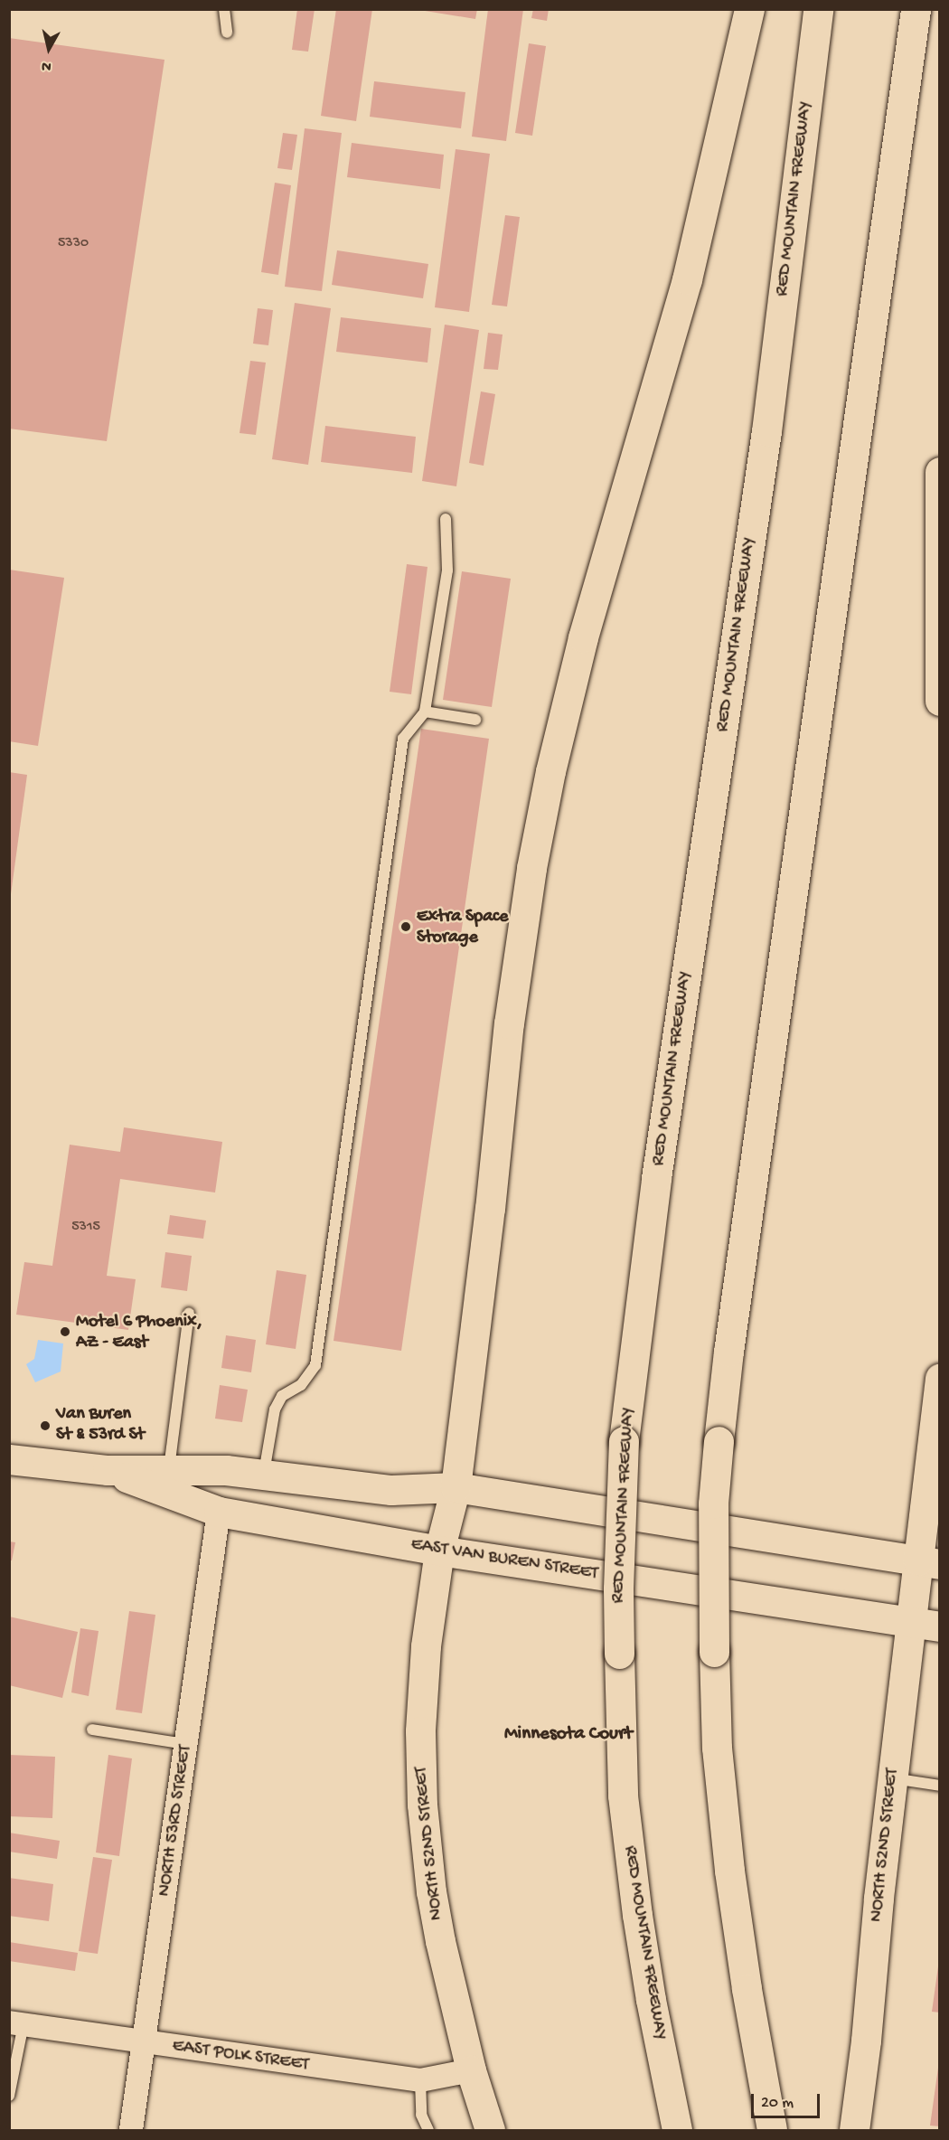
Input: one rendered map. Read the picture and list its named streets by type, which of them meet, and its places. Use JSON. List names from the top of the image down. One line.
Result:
{"streets":{"main road":["RED MOUNTAIN FREEWAY","EAST VAN BUREN STREET","NORTH 52ND STREET"],"street":["NORTH 53RD STREET","EAST POLK STREET"]},"crossings":[["EAST VAN BUREN STREET","NORTH 53RD STREET"],["EAST VAN BUREN STREET","NORTH 52ND STREET"],["NORTH 53RD STREET","EAST POLK STREET"],["NORTH 52ND STREET","EAST POLK STREET"]],"districts":["Minnesota Court"],"places":["Extra Space Storage","Motel 6 Phoenix, AZ - East","Van Buren St & 53rd St"],"house_numbers":["5330","5315"],"scale_bar":"20 m","north":"bottom"}
